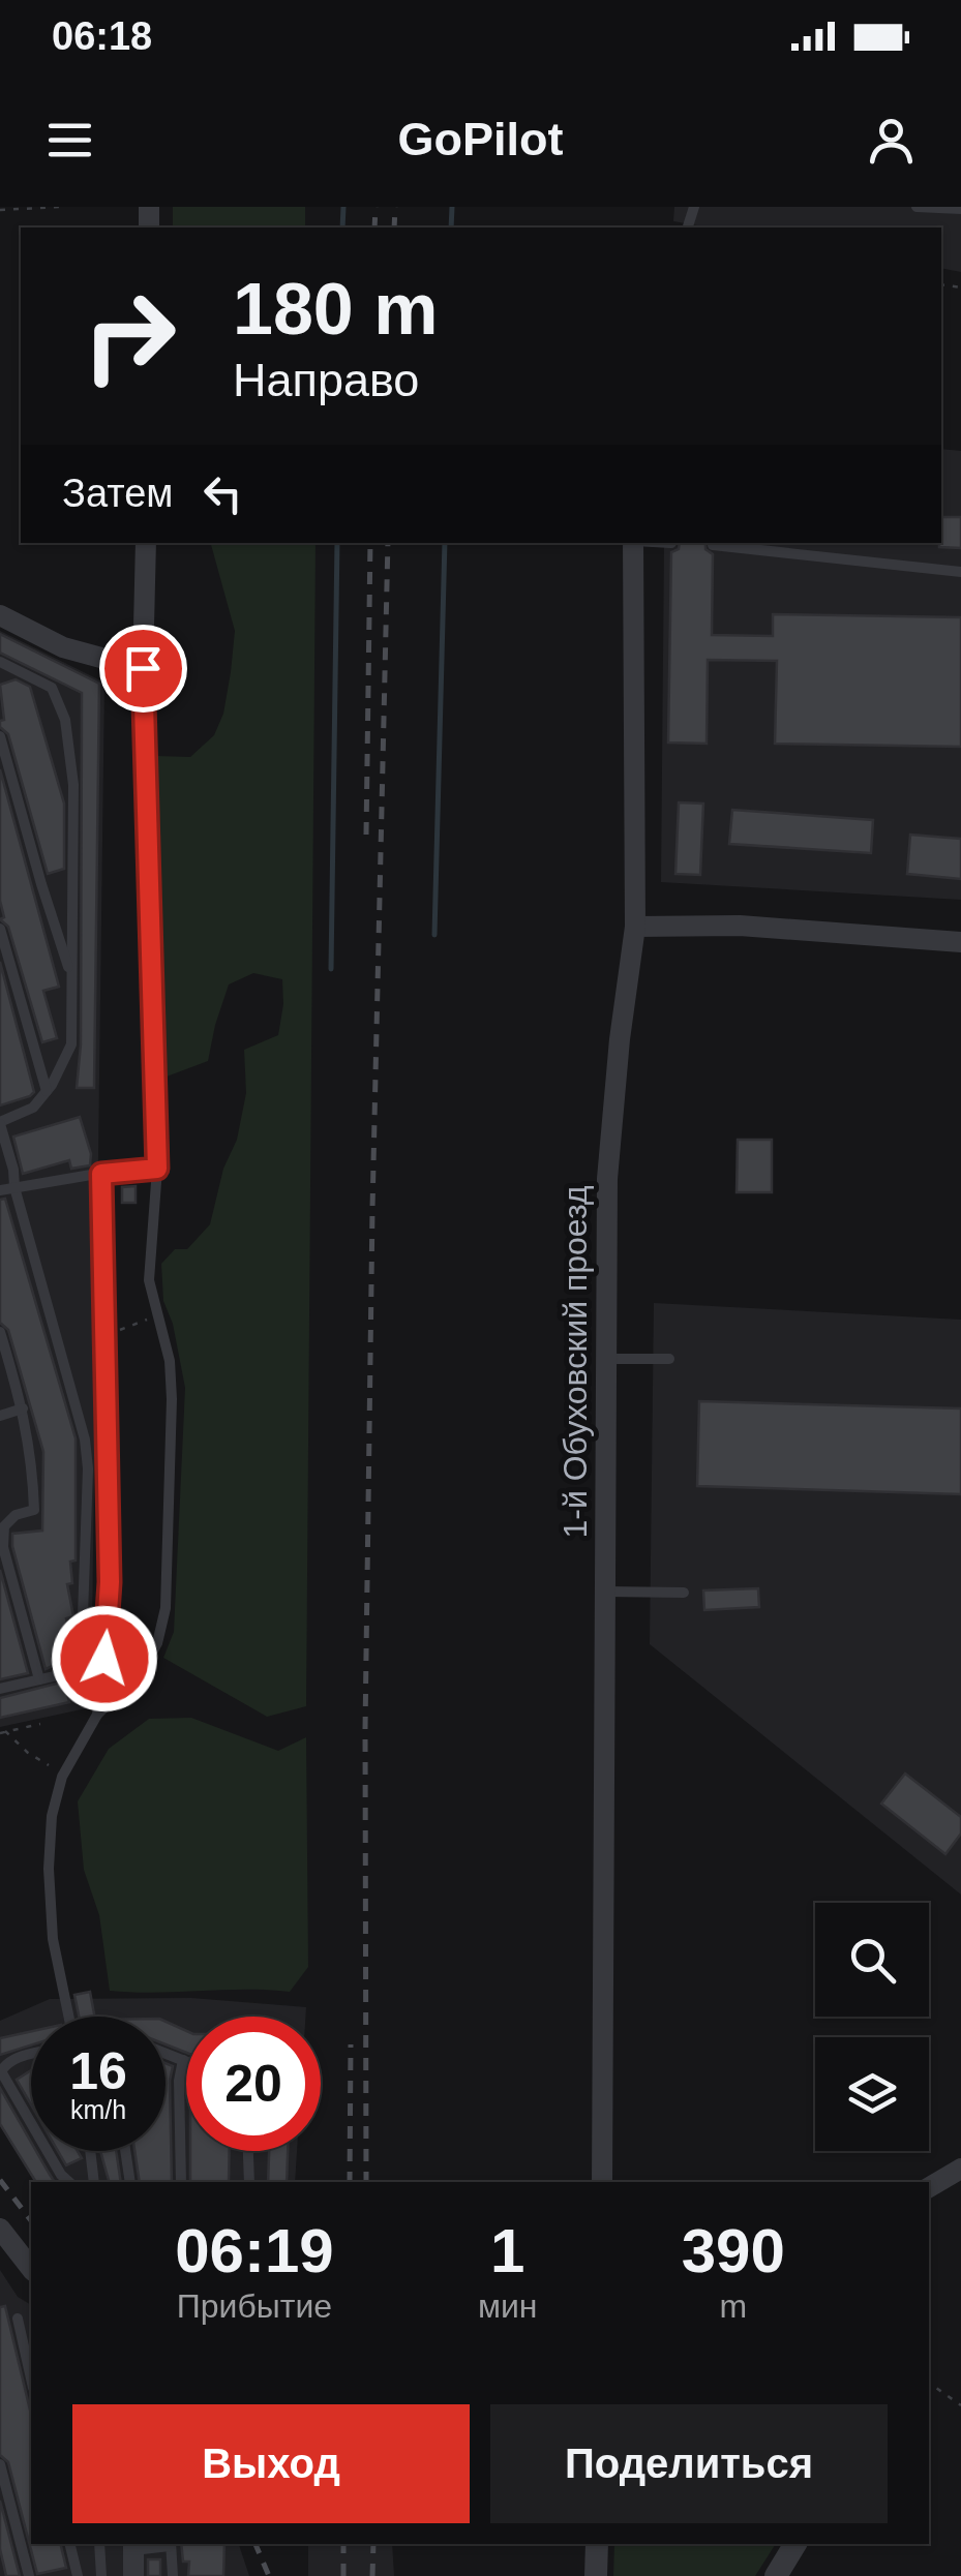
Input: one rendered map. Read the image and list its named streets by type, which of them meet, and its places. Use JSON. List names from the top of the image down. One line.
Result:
{"streets":{"street":["1-й Обуховский проезд"]},"page":{"status":"06:18","header":"GoPilot","turn":["180 m","Направо"],"then":"Затем","speed":"16 km/h","limit":"20","eta":["06:19","Прибытие","1","мин","390","m"],"buttons":["Выход","Поделиться"]}}
